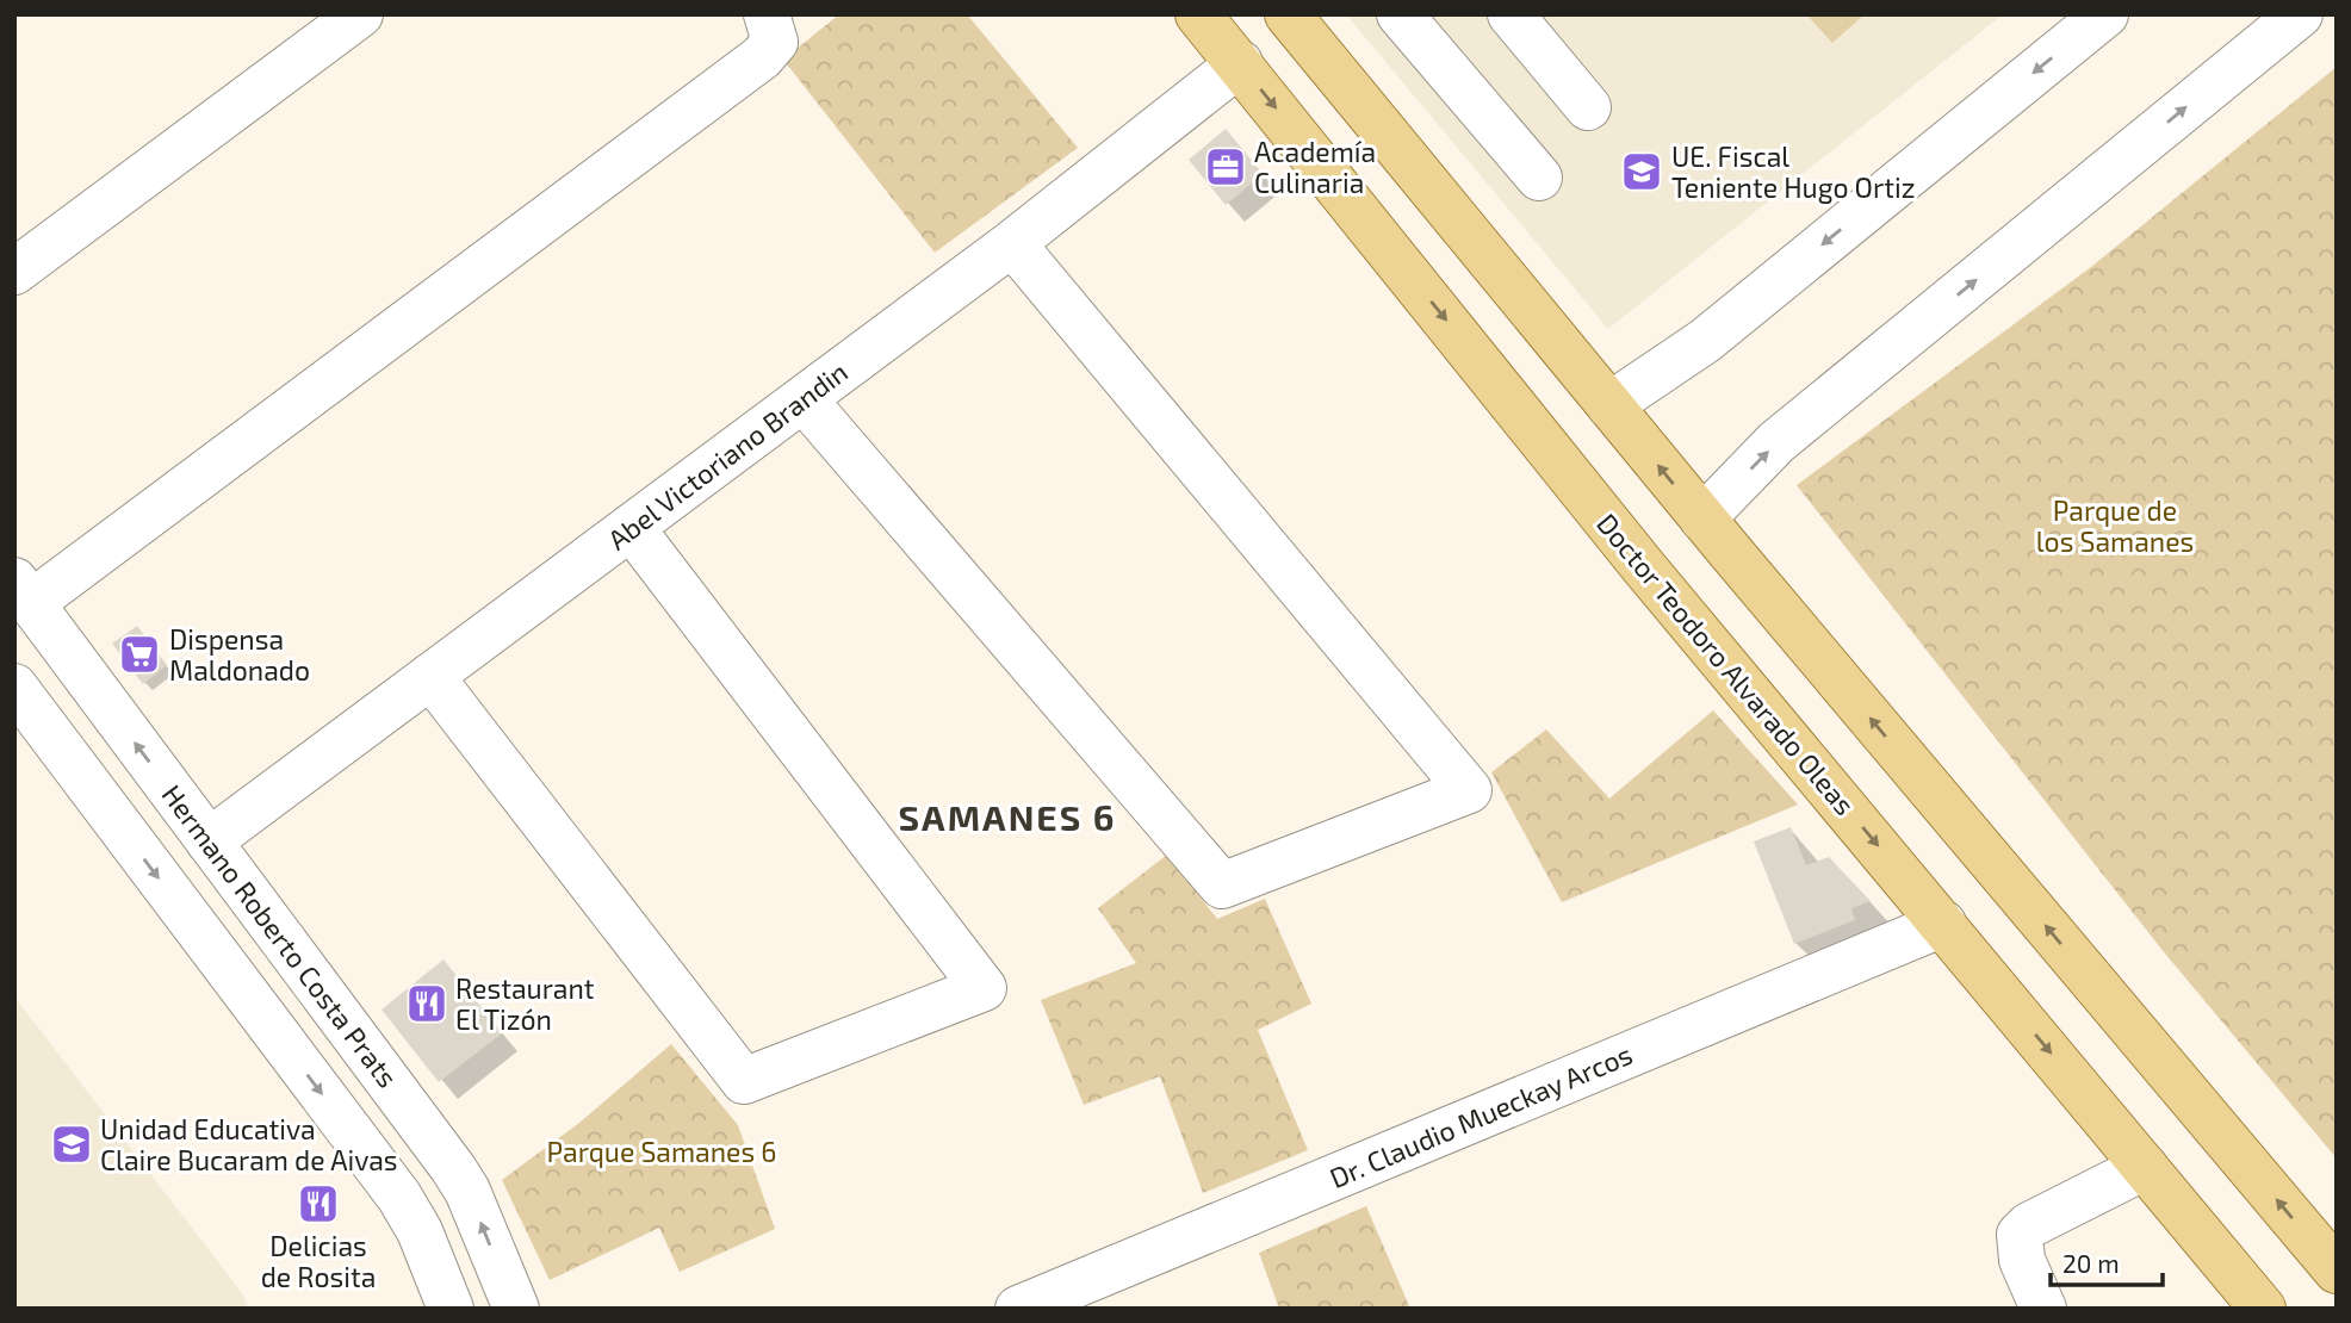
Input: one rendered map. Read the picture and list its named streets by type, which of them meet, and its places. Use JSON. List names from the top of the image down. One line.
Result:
{"streets":{"main road":["Doctor Teodoro Alvarado Oleas"],"street":["Abel Victoriano Brandin","Hermano Roberto Costa Prats","Dr. Claudio Mueckay Arcos"]},"crossings":[["Abel Victoriano Brandin","Doctor Teodoro Alvarado Oleas"],["Abel Victoriano Brandin","Hermano Roberto Costa Prats"],["Doctor Teodoro Alvarado Oleas","Dr. Claudio Mueckay Arcos"]],"districts":["SAMANES 6"],"parks":["Parque de los Samanes","Parque Samanes 6"],"places":{"office":["Academía Culinaria"],"school or university":["UE. Fiscal Teniente Hugo Ortiz","Unidad Educativa Claire Bucaram de Aivas"],"supermarket":["Dispensa Maldonado"],"restaurant":["Restaurant El Tizón","Delicias de Rosita"]},"scale_bar":"20 m"}
